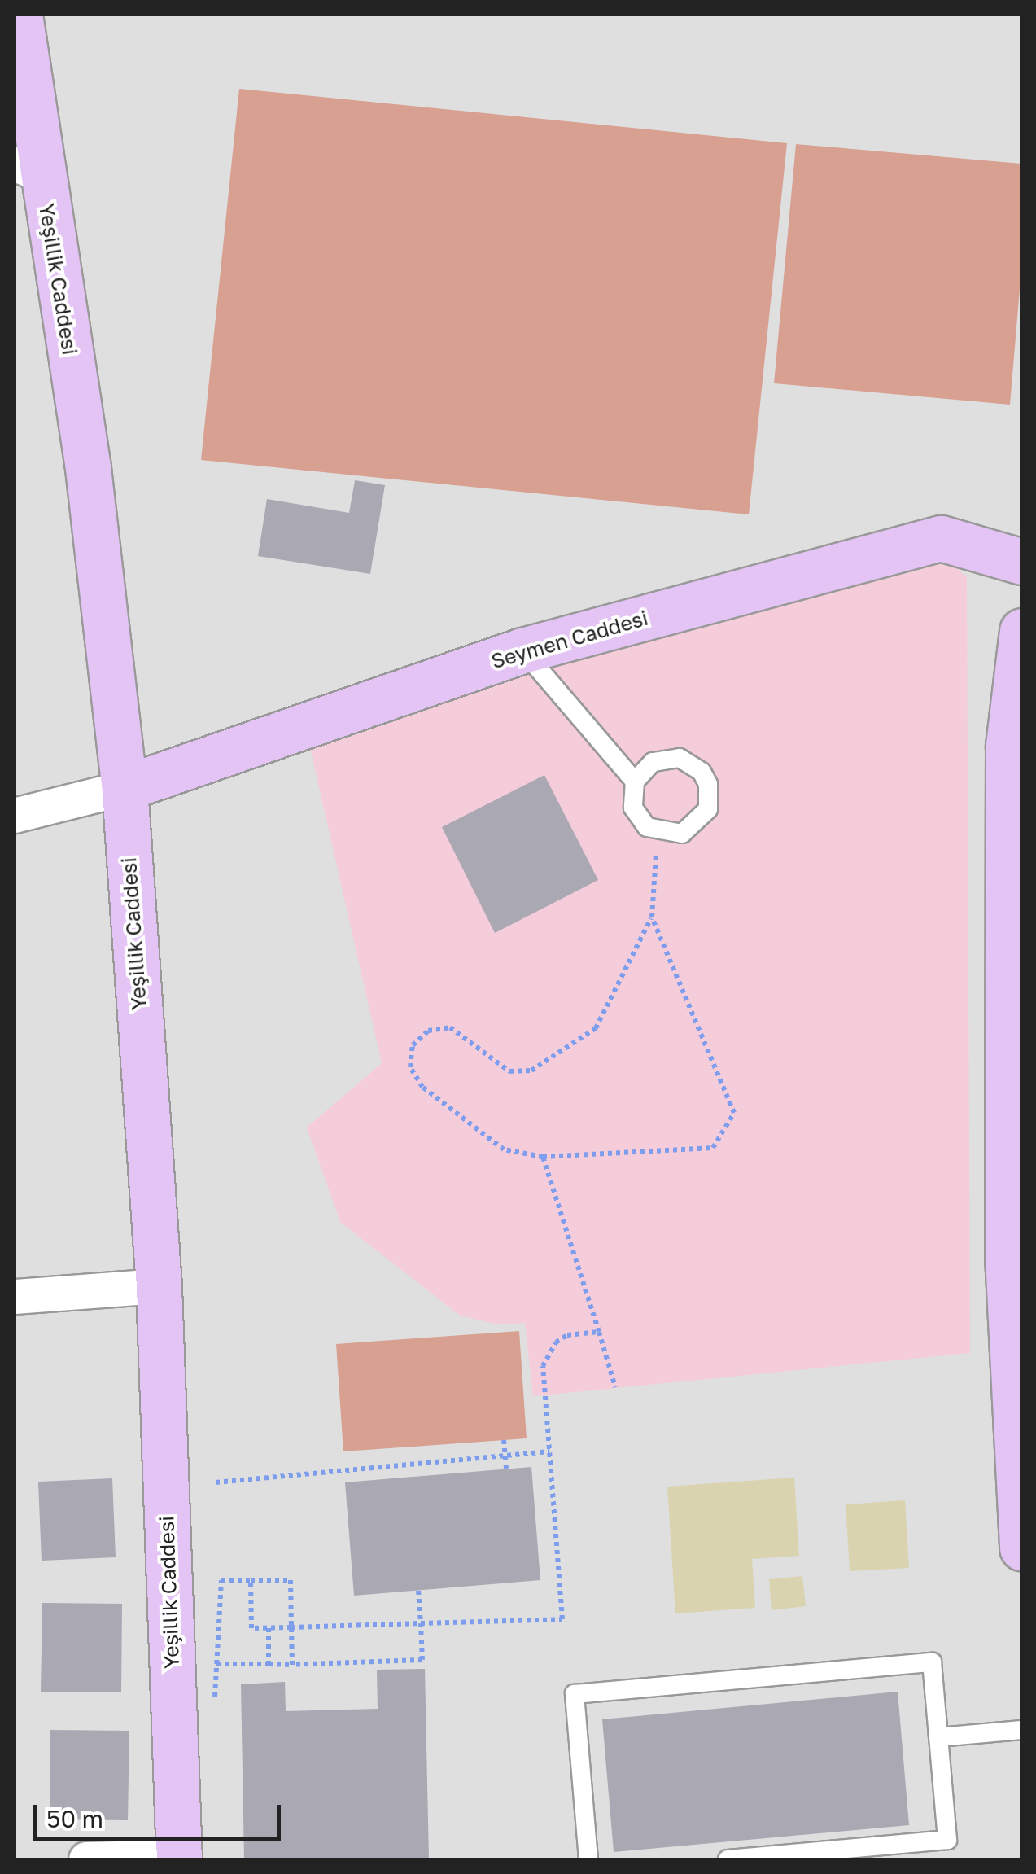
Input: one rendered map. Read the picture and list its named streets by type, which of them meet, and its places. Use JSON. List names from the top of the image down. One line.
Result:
{"streets":{"main road":["Yeşillik Caddesi","Seymen Caddesi"]},"crossings":[["Yeşillik Caddesi","Seymen Caddesi"]],"scale_bar":"50 m"}
